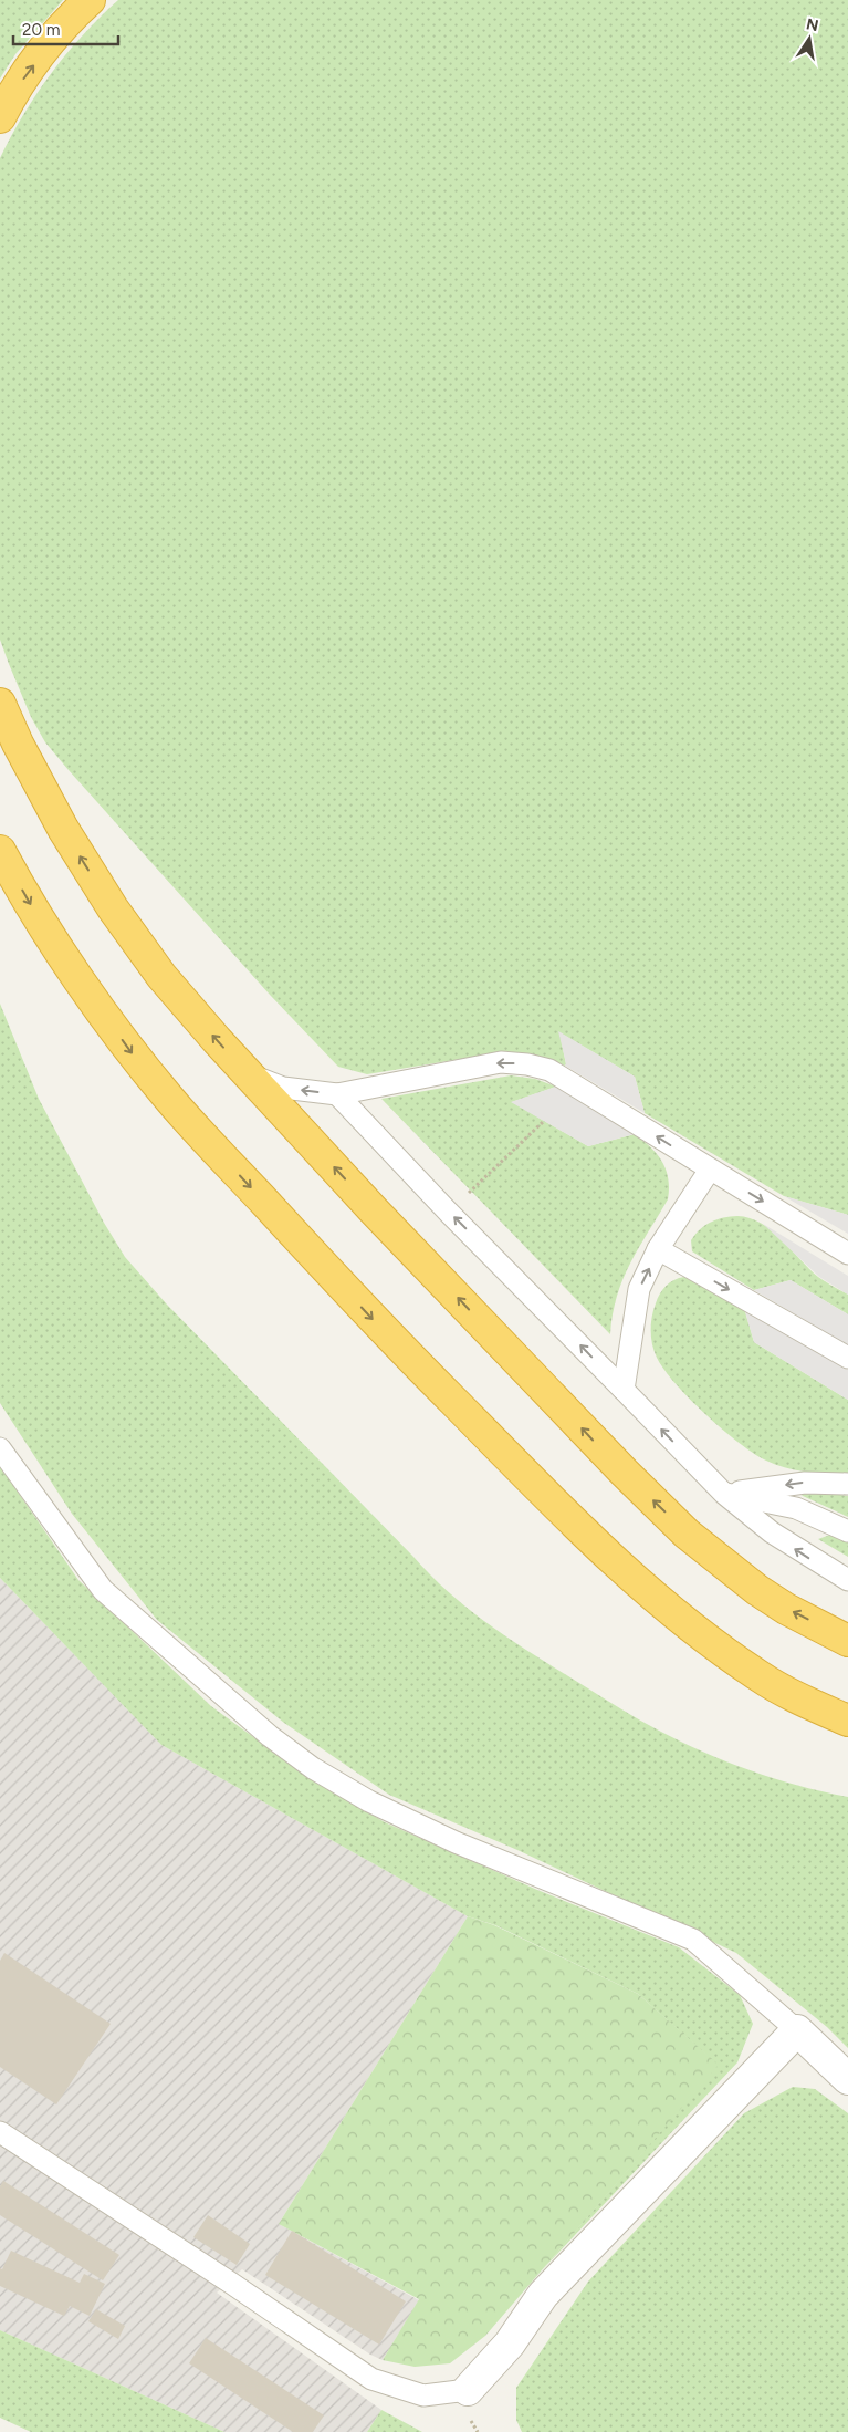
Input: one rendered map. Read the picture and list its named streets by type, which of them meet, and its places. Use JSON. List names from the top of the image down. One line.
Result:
{"scale_bar":"20 m","north":"top"}
